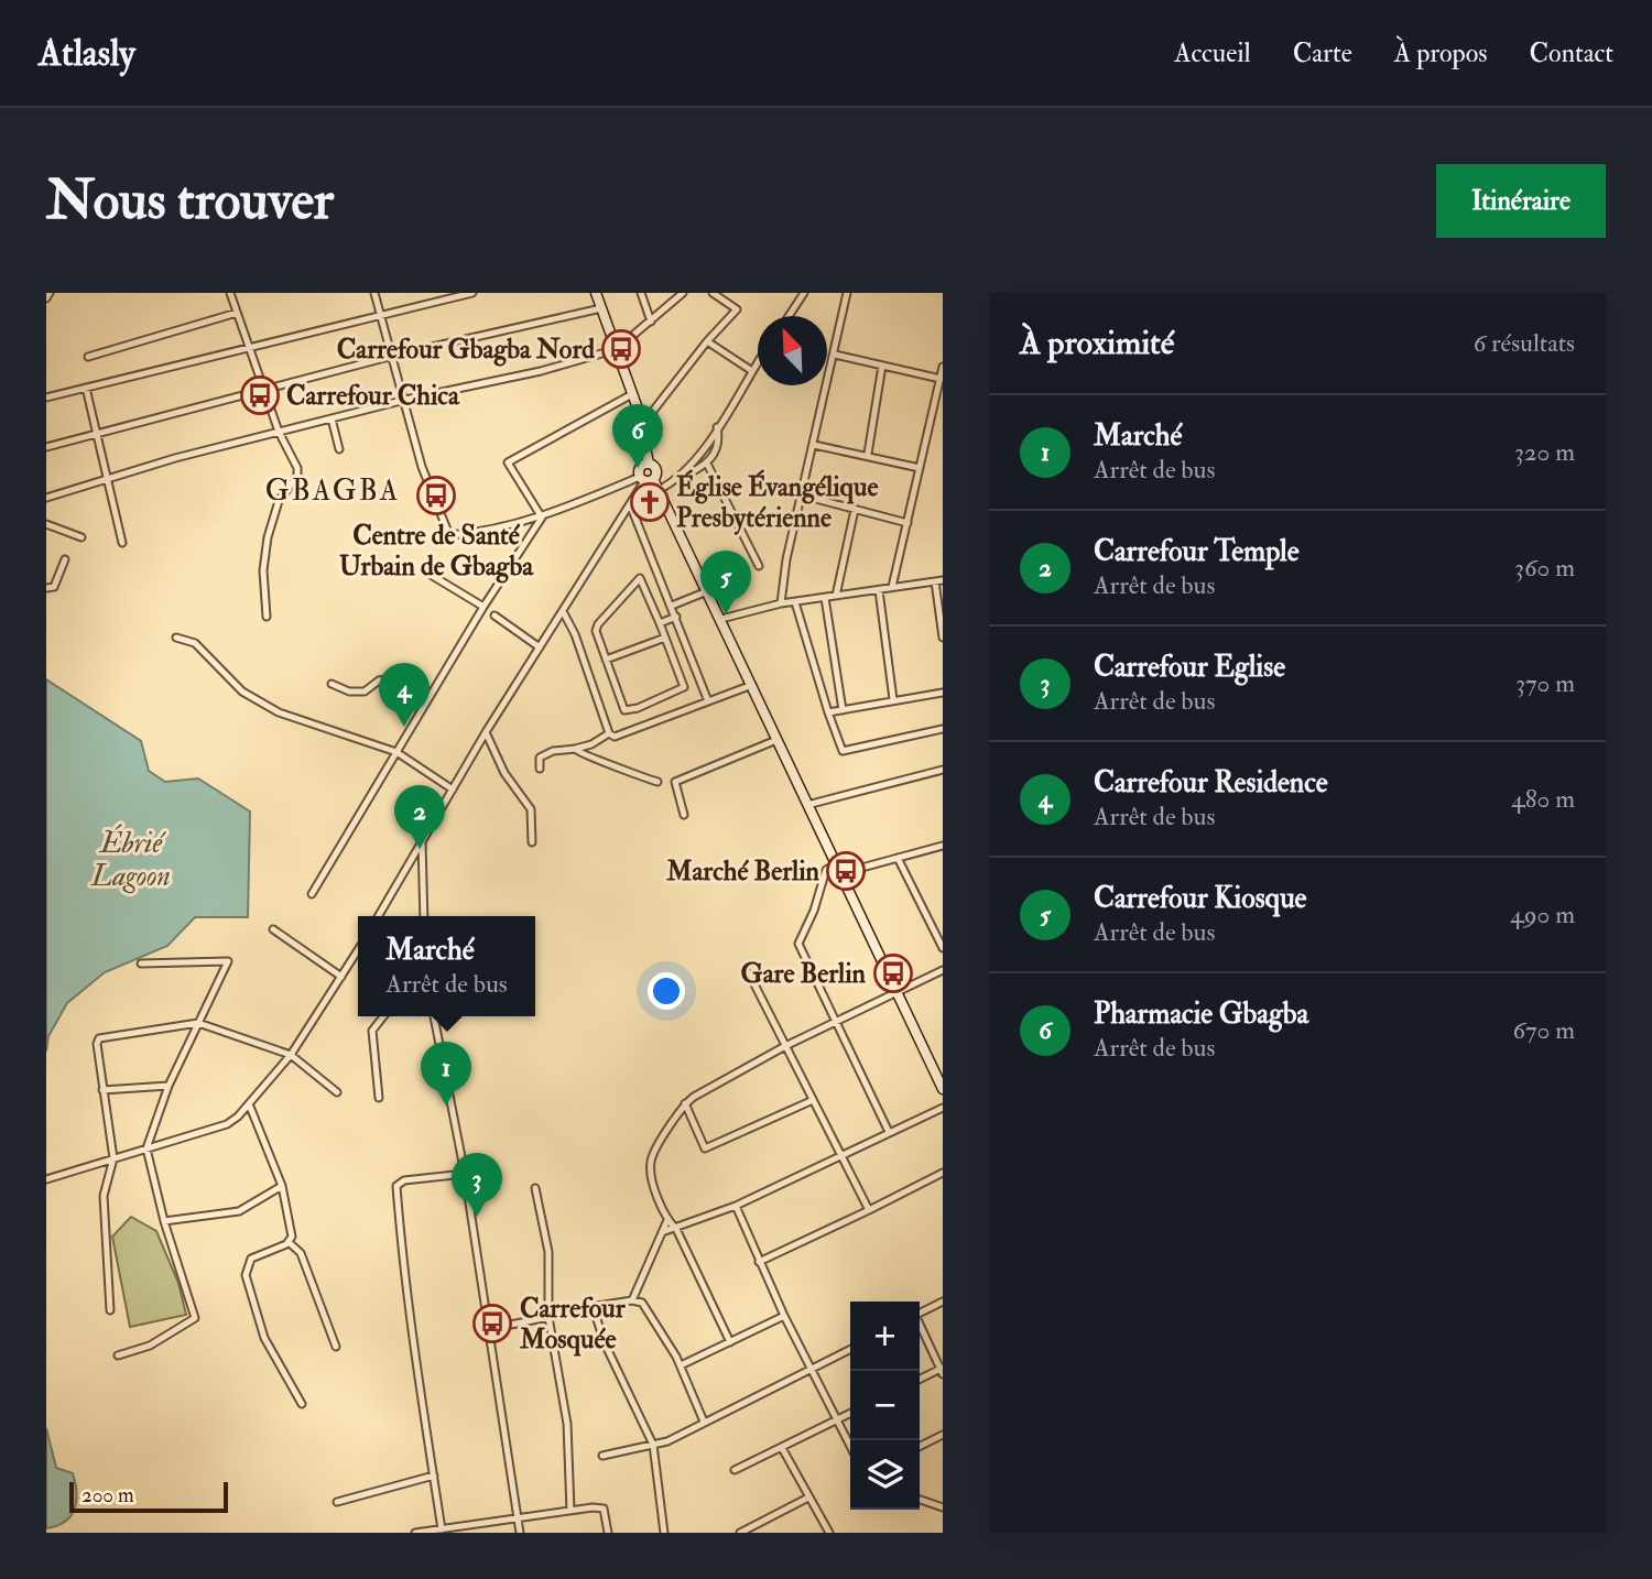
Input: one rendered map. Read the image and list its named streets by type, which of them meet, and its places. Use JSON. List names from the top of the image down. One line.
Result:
{"districts":["GBAGBA"],"water":["Ébrié Lagoon"],"places":{"bus stop":["Carrefour Gbagba Nord","Carrefour Chica","Centre de Santé Urbain de Gbagba","Marché Berlin","Gare Berlin","Carrefour Mosquée"],"church":["Église Évangélique Presbytérienne"]},"scale_bar":"200 m","north":"top left","page":{"header":"Atlasly","nav":["Accueil","Carte","À propos","Contact"],"buttons":"Itinéraire","title":"Nous trouver","heading":["À proximité","6 résultats"],"list":[{"mark":"1","name":"Marché","note":"Arrêt de bus","value":"320 m"},{"mark":"2","name":"Carrefour Temple","note":"Arrêt de bus","value":"360 m"},{"mark":"3","name":"Carrefour Eglise","note":"Arrêt de bus","value":"370 m"},{"mark":"4","name":"Carrefour Residence","note":"Arrêt de bus","value":"480 m"},{"mark":"5","name":"Carrefour Kiosque","note":"Arrêt de bus","value":"490 m"},{"mark":"6","name":"Pharmacie Gbagba","note":"Arrêt de bus","value":"670 m"}],"pins":["6","5","4","2","1","3"],"popup":["Marché","Arrêt de bus"],"map_buttons":["+","−"],"scale":"200 m"}}
